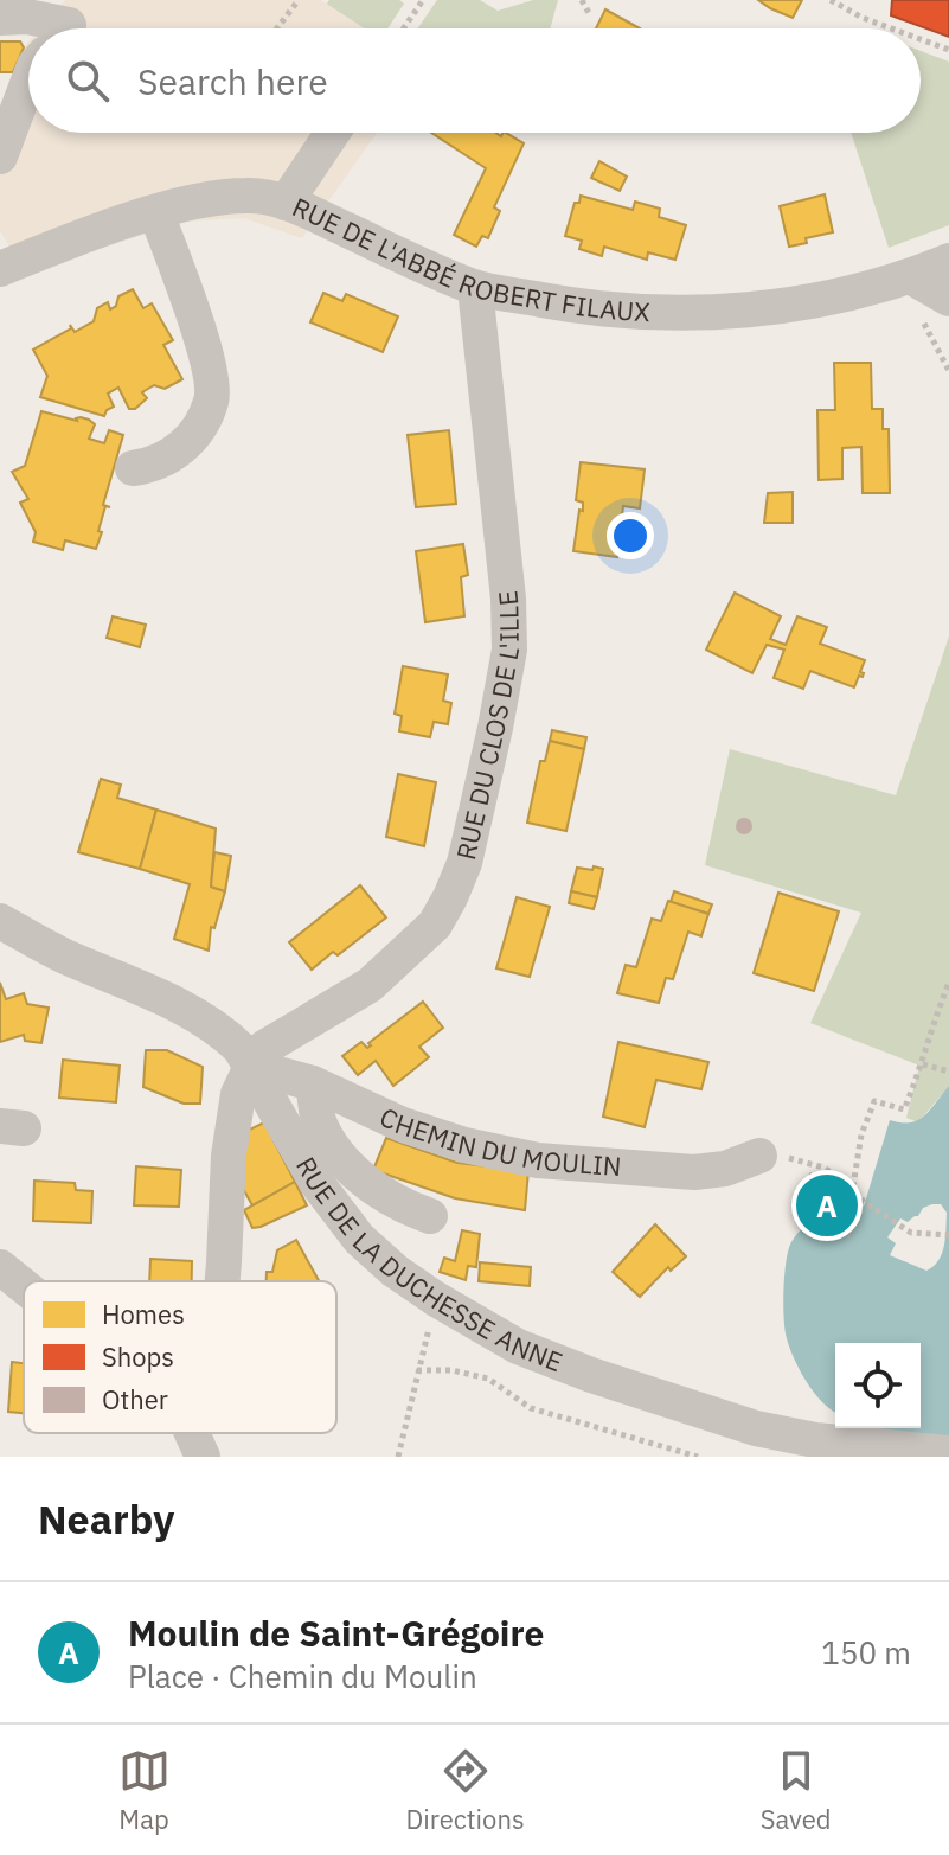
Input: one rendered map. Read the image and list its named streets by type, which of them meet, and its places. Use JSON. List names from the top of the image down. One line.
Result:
{"streets":{"street":["RUE DE L'ABBÉ ROBERT FILAUX","RUE DU CLOS DE L'ILLE","CHEMIN DU MOULIN","RUE DE LA DUCHESSE ANNE"]},"crossings":[["RUE DE L'ABBÉ ROBERT FILAUX","RUE DU CLOS DE L'ILLE"],["RUE DU CLOS DE L'ILLE","CHEMIN DU MOULIN"],["RUE DU CLOS DE L'ILLE","RUE DE LA DUCHESSE ANNE"],["CHEMIN DU MOULIN","RUE DE LA DUCHESSE ANNE"]],"legend":["Homes","Shops","Other"],"page":{"search":"Search here","pins":"A","heading":"Nearby","list":[{"mark":"A","name":"Moulin de Saint-Grégoire","note":"Place · Chemin du Moulin","value":"150 m"}],"nav":["Map","Directions","Saved"]}}
